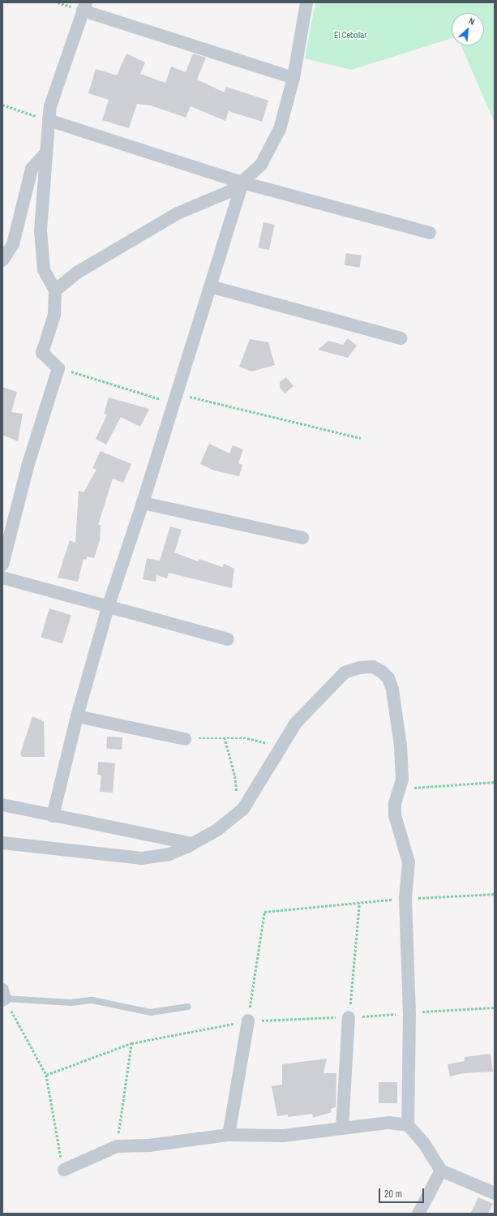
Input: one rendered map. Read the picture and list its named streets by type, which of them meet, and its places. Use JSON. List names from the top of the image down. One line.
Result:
{"parks":["El Cebollar"],"scale_bar":"20 m","north":"top right"}
